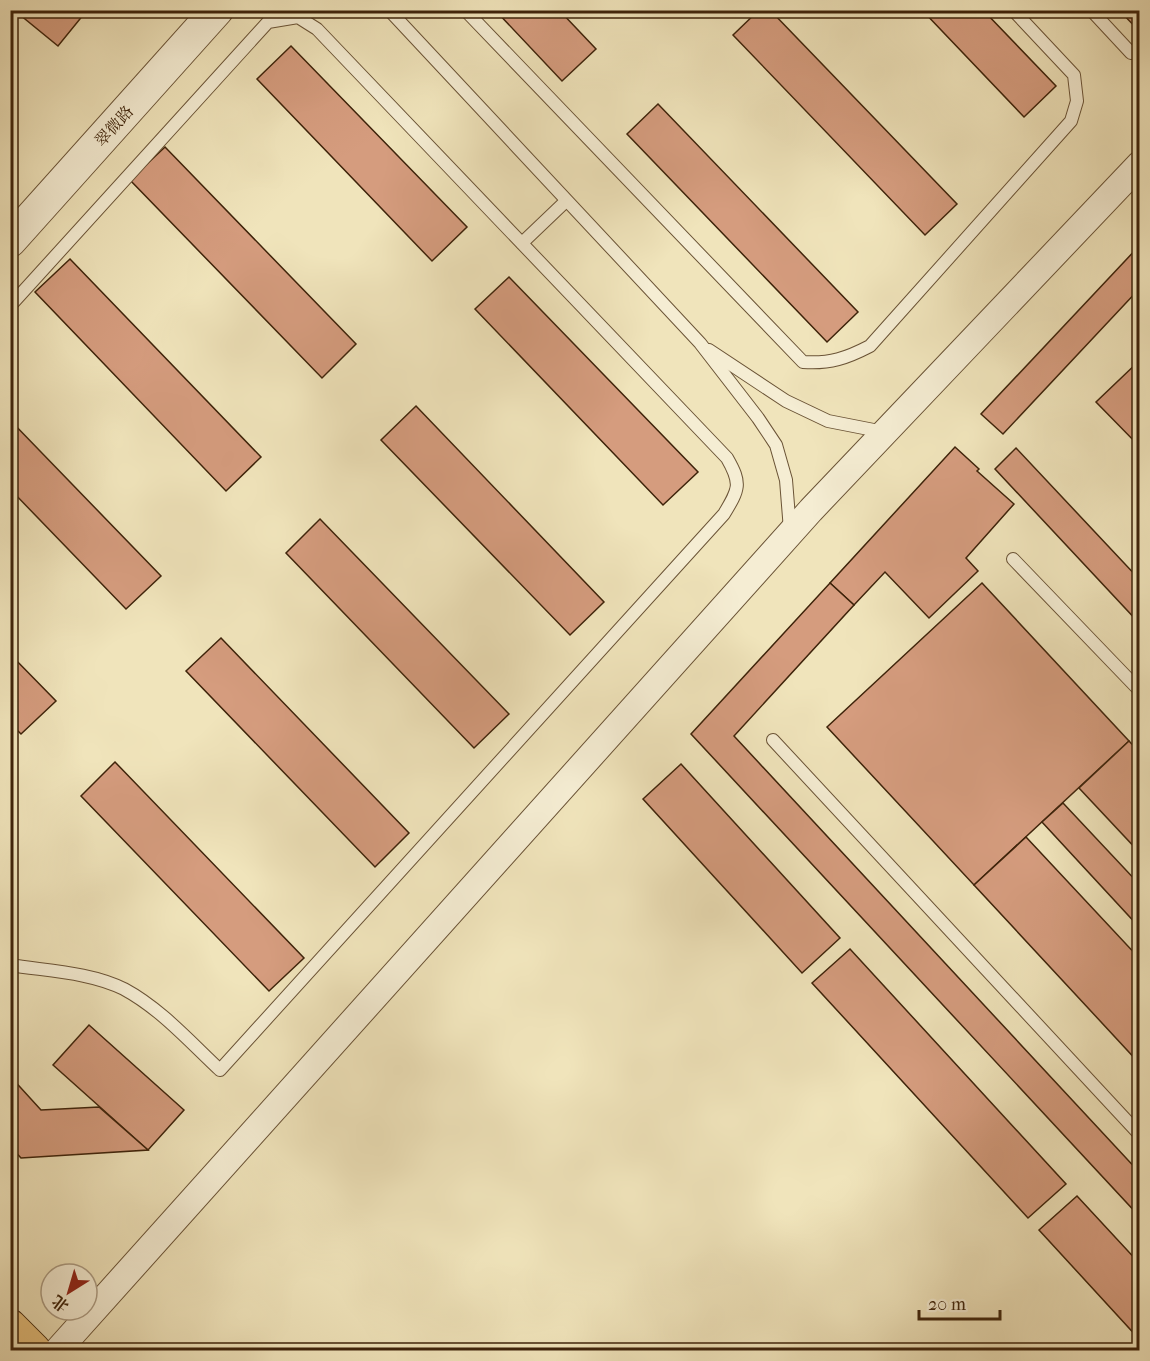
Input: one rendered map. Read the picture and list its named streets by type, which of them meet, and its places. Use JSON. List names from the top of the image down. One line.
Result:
{"streets":{"street":["翠微路"]},"scale_bar":"20 m","north":"bottom left"}
